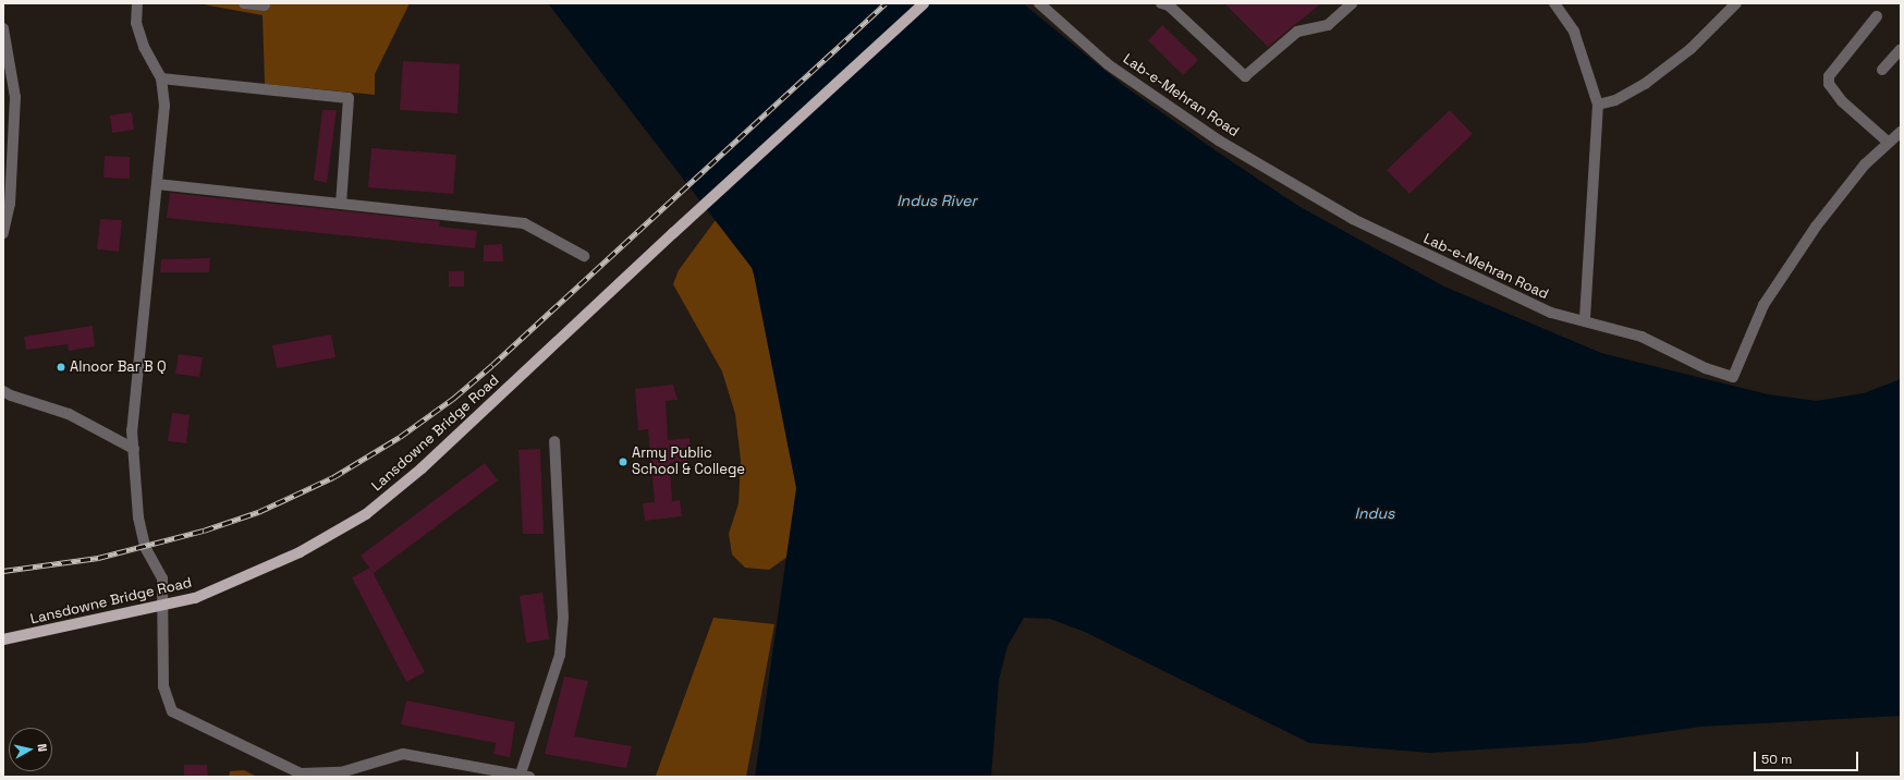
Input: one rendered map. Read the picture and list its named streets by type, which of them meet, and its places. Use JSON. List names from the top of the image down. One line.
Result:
{"streets":{"main road":["Lansdowne Bridge Road"],"street":["Lab-e-Mehran Road"]},"water":["Indus River","Indus"],"places":["Alnoor Bar B Q","Army Public School & College"],"scale_bar":"50 m","north":"right"}
